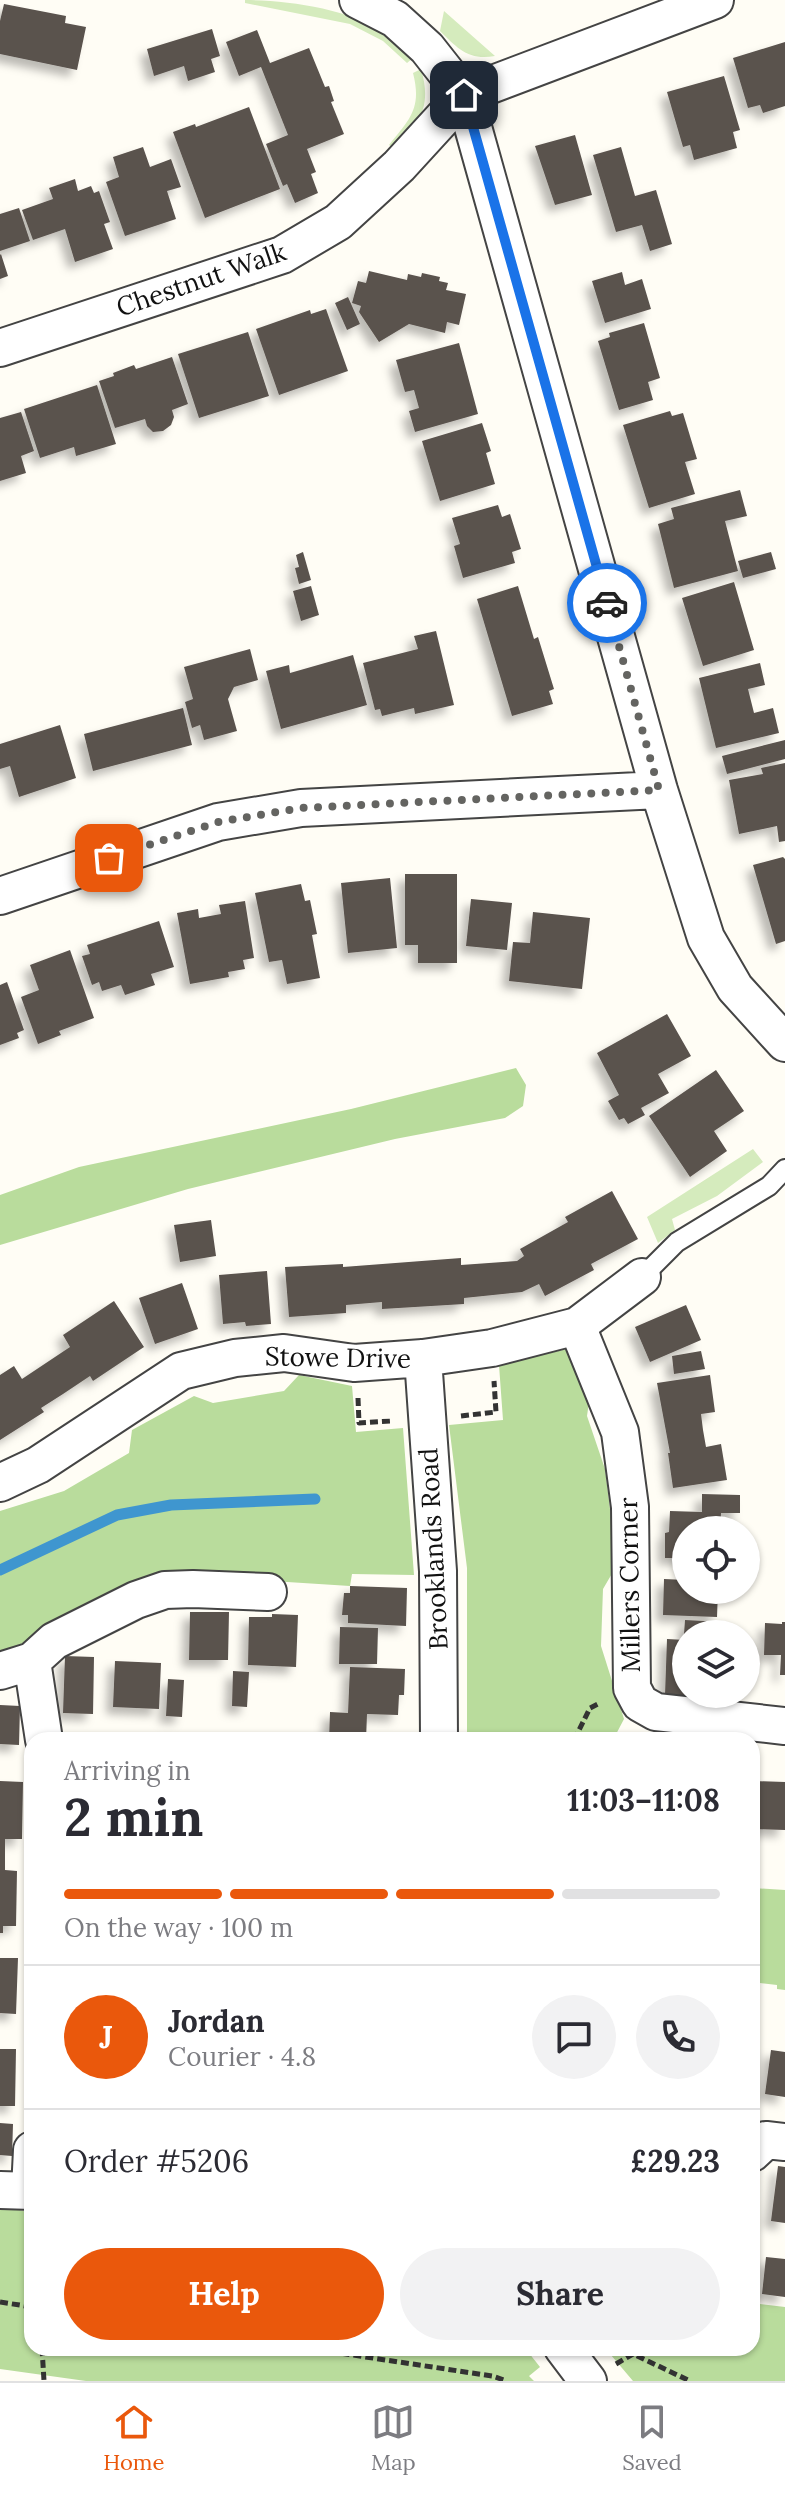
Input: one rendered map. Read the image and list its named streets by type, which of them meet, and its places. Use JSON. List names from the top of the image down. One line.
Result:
{"streets":{"street":["Chestnut Walk","Stowe Drive","Brooklands Road","Millers Corner"]},"crossings":[["Stowe Drive","Brooklands Road"],["Stowe Drive","Millers Corner"]],"page":{"heading":["2 min","Arriving in","11:03–11:08"],"panel":["Jordan","Courier · 4.8","Order #5206","£29.23"],"bar":"On the way · 100 m","round":"J","buttons":["Help","Share"],"tabs":["Home","Map","Saved"]}}
